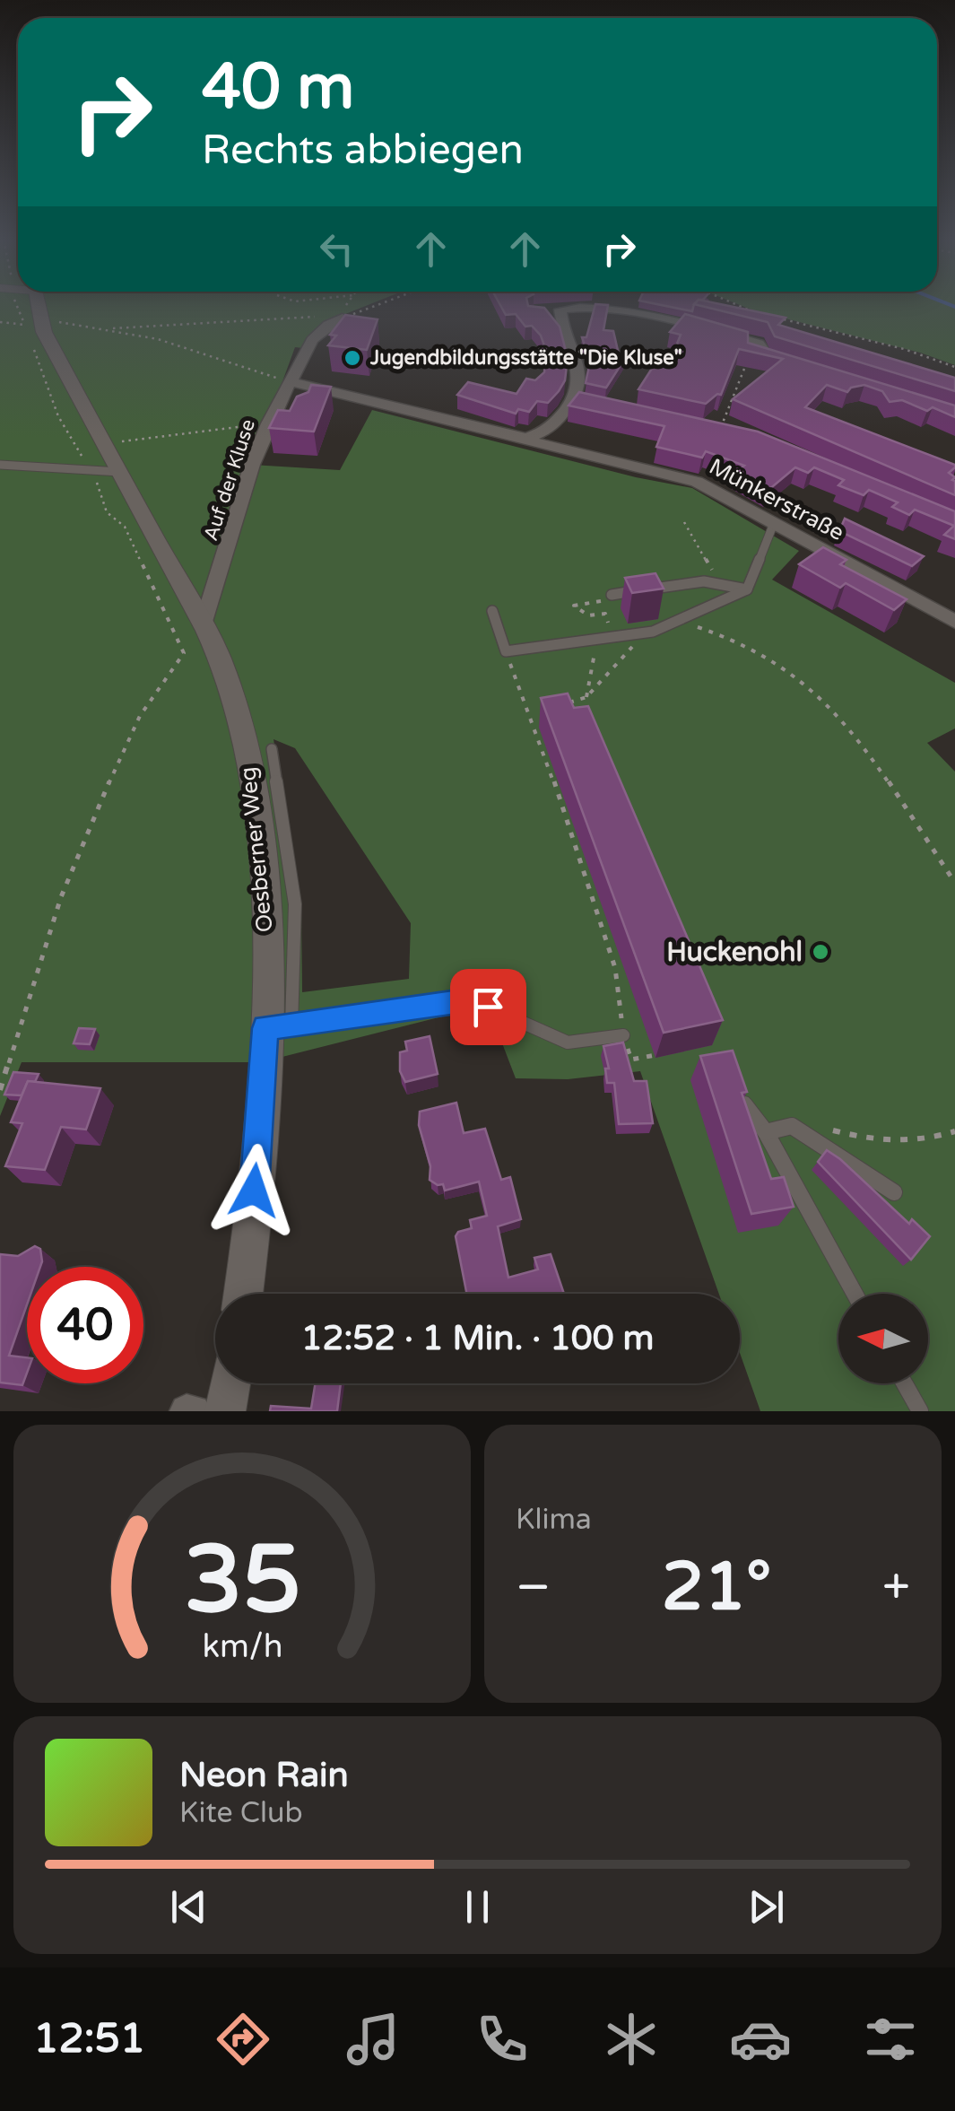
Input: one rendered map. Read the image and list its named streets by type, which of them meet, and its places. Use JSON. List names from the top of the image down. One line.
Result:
{"streets":{"street":["Auf der Kluse","Münkerstraße","Oesberner Weg"]},"crossings":[["Auf der Kluse","Münkerstraße"],["Auf der Kluse","Oesberner Weg"]],"places":["Jugendbildungsstätte \"Die Kluse\"","Huckenohl"],"north":"left","page":{"turn":["40 m","Rechts abbiegen"],"limit":"40","trip":"12:52 · 1 Min. · 100 m","tile":"Klima","heat":["−","21°","+"],"song":["Neon Rain","Kite Club"],"tabs":"12:51","gauge":["35","km/h"]}}
